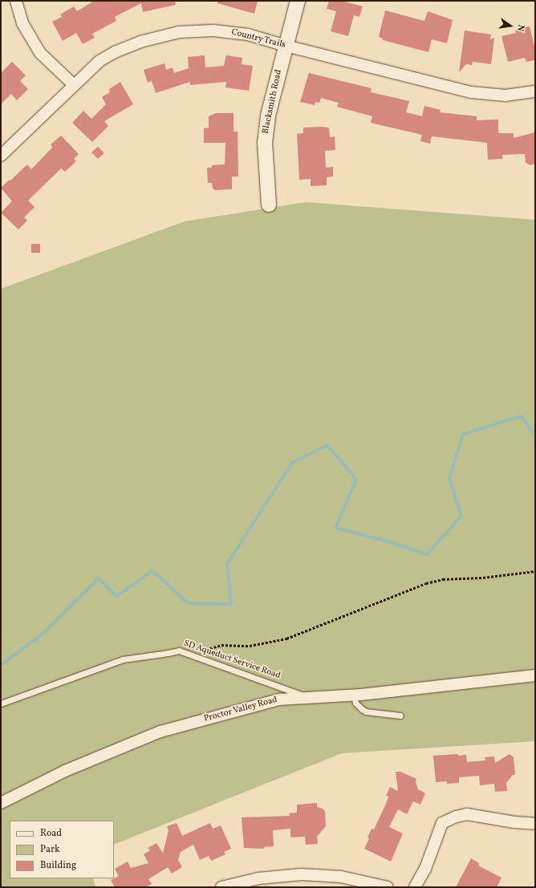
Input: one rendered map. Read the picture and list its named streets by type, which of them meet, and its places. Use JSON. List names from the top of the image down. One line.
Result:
{"streets":{"street":["Country Trails","Blacksmith Road","Proctor Valley Road"],"lane":["SD Aqueduct Service Road"]},"crossings":[["Country Trails","Blacksmith Road"],["SD Aqueduct Service Road","Proctor Valley Road"]],"legend":["Road","Park","Building"],"north":"right"}
